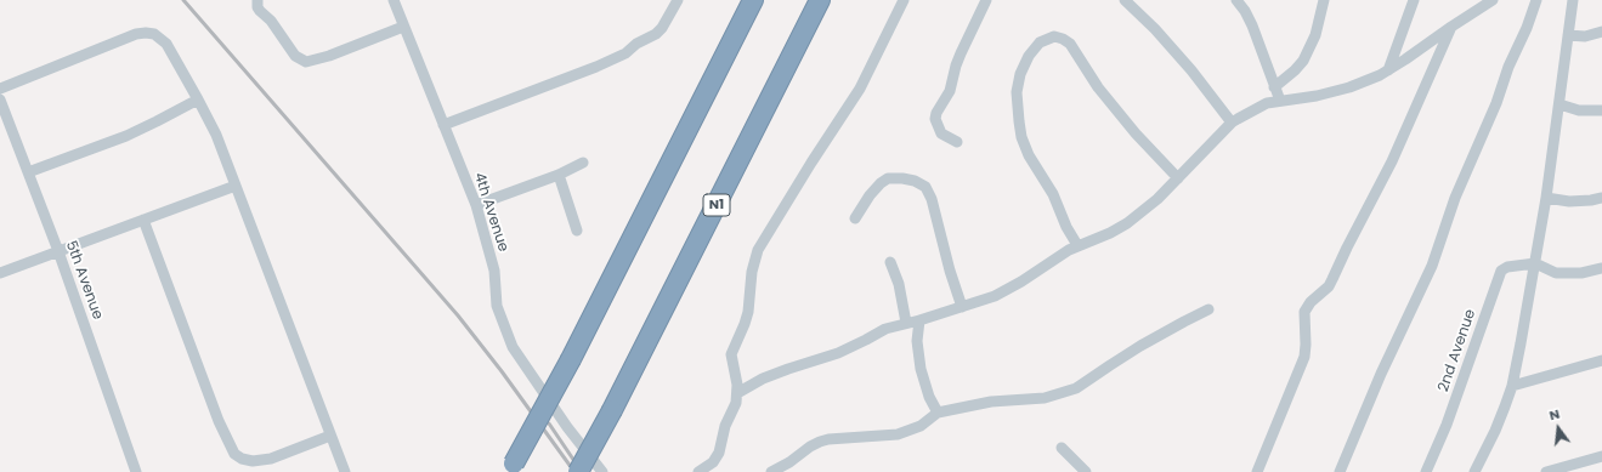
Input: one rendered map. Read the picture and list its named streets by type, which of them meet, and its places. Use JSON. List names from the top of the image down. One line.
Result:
{"streets":{"highway":["N1"],"street":["4th Avenue","5th Avenue","2nd Avenue"]},"north":"top"}
